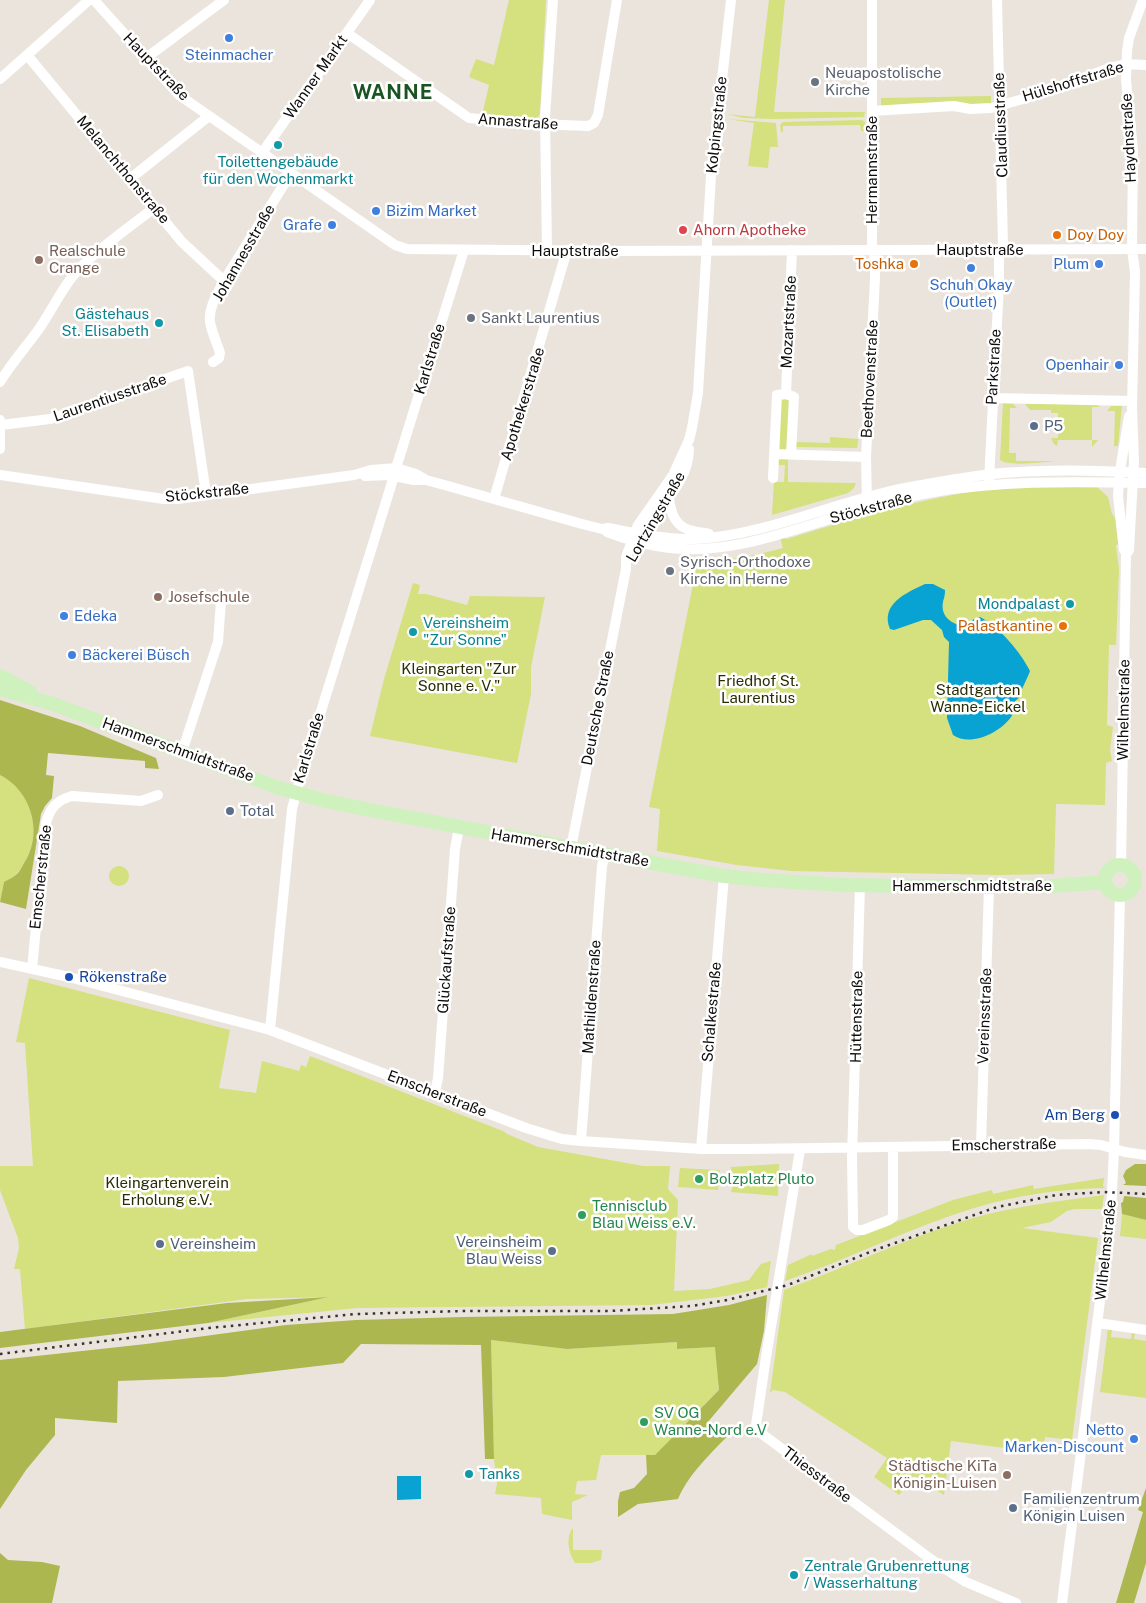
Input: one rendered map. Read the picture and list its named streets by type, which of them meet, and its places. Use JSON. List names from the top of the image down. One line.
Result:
{"streets":{"main road":["Hammerschmidtstraße"],"street":["Hauptstraße","Wanner Markt","Hülshoffstraße","Annastraße","Kolpingstraße","Claudiusstraße","Haydnstraße","Melanchthonstraße","Hermannstraße","Johannesstraße","Mozartstraße","Karlstraße","Parkstraße","Beethovenstraße","Laurentiusstraße","Apothekerstraße","Stöckstraße","Lortzingstraße","Deutsche Straße","Wilhelmstraße","Emscherstraße","Glückaufstraße","Mathildenstraße","Schalkestraße","Vereinsstraße","Hüttenstraße","Thiesstraße"]},"crossings":[["Hauptstraße","Wanner Markt"],["Hauptstraße","Kolpingstraße"],["Hauptstraße","Claudiusstraße"],["Hauptstraße","Haydnstraße"],["Hauptstraße","Hermannstraße"],["Hauptstraße","Johannesstraße"],["Hauptstraße","Mozartstraße"],["Hauptstraße","Karlstraße"],["Hauptstraße","Parkstraße"],["Hauptstraße","Beethovenstraße"],["Hauptstraße","Apothekerstraße"],["Hauptstraße","Lortzingstraße"],["Hauptstraße","Wilhelmstraße"],["Wanner Markt","Annastraße"],["Hülshoffstraße","Claudiusstraße"],["Hülshoffstraße","Haydnstraße"],["Hülshoffstraße","Hermannstraße"],["Kolpingstraße","Lortzingstraße"],["Claudiusstraße","Parkstraße"],["Haydnstraße","Wilhelmstraße"],["Melanchthonstraße","Johannesstraße"],["Hermannstraße","Beethovenstraße"],["Karlstraße","Stöckstraße"],["Karlstraße","Hammerschmidtstraße"],["Karlstraße","Emscherstraße"],["Parkstraße","Stöckstraße"],["Beethovenstraße","Stöckstraße"],["Laurentiusstraße","Stöckstraße"],["Apothekerstraße","Stöckstraße"],["Stöckstraße","Lortzingstraße"],["Stöckstraße","Wilhelmstraße"],["Lortzingstraße","Deutsche Straße"],["Deutsche Straße","Hammerschmidtstraße"],["Wilhelmstraße","Hammerschmidtstraße"],["Wilhelmstraße","Emscherstraße"],["Hammerschmidtstraße","Glückaufstraße"],["Hammerschmidtstraße","Mathildenstraße"],["Hammerschmidtstraße","Schalkestraße"],["Hammerschmidtstraße","Vereinsstraße"],["Hammerschmidtstraße","Hüttenstraße"],["Emscherstraße","Glückaufstraße"],["Emscherstraße","Mathildenstraße"],["Emscherstraße","Schalkestraße"],["Emscherstraße","Vereinsstraße"],["Emscherstraße","Hüttenstraße"],["Emscherstraße","Thiesstraße"]],"districts":["WANNE"],"parks":["Kleingarten \"Zur Sonne e. V.\"","Friedhof St. Laurentius","Stadtgarten Wanne-Eickel","Kleingartenverein Erholung e.V."],"places":["Steinmacher","Neuapostolische Kirche","Toilettengebäude für den Wochenmarkt","Bizim Market","Grafe","Ahorn Apotheke","Doy Doy","Realschule Crange","Toshka","Plum","Schuh Okay (Outlet)","Sankt Laurentius","Gästehaus St. Elisabeth","Openhair","P5","Syrisch-Orthodoxe Kirche in Herne","Josefschule","Mondpalast","Edeka","Palastkantine","Vereinsheim \"Zur Sonne\"","Bäckerei Büsch","Total","Rökenstraße","Am Berg","Bolzplatz Pluto","Tennisclub Blau Weiss e.V.","Vereinsheim","Vereinsheim Blau Weiss","SV OG Wanne-Nord e.V","Netto Marken-Discount","Tanks","Städtische KiTa Königin-Luisen","Familienzentrum Königin Luisen","Zentrale Grubenrettung / Wasserhaltung"]}
